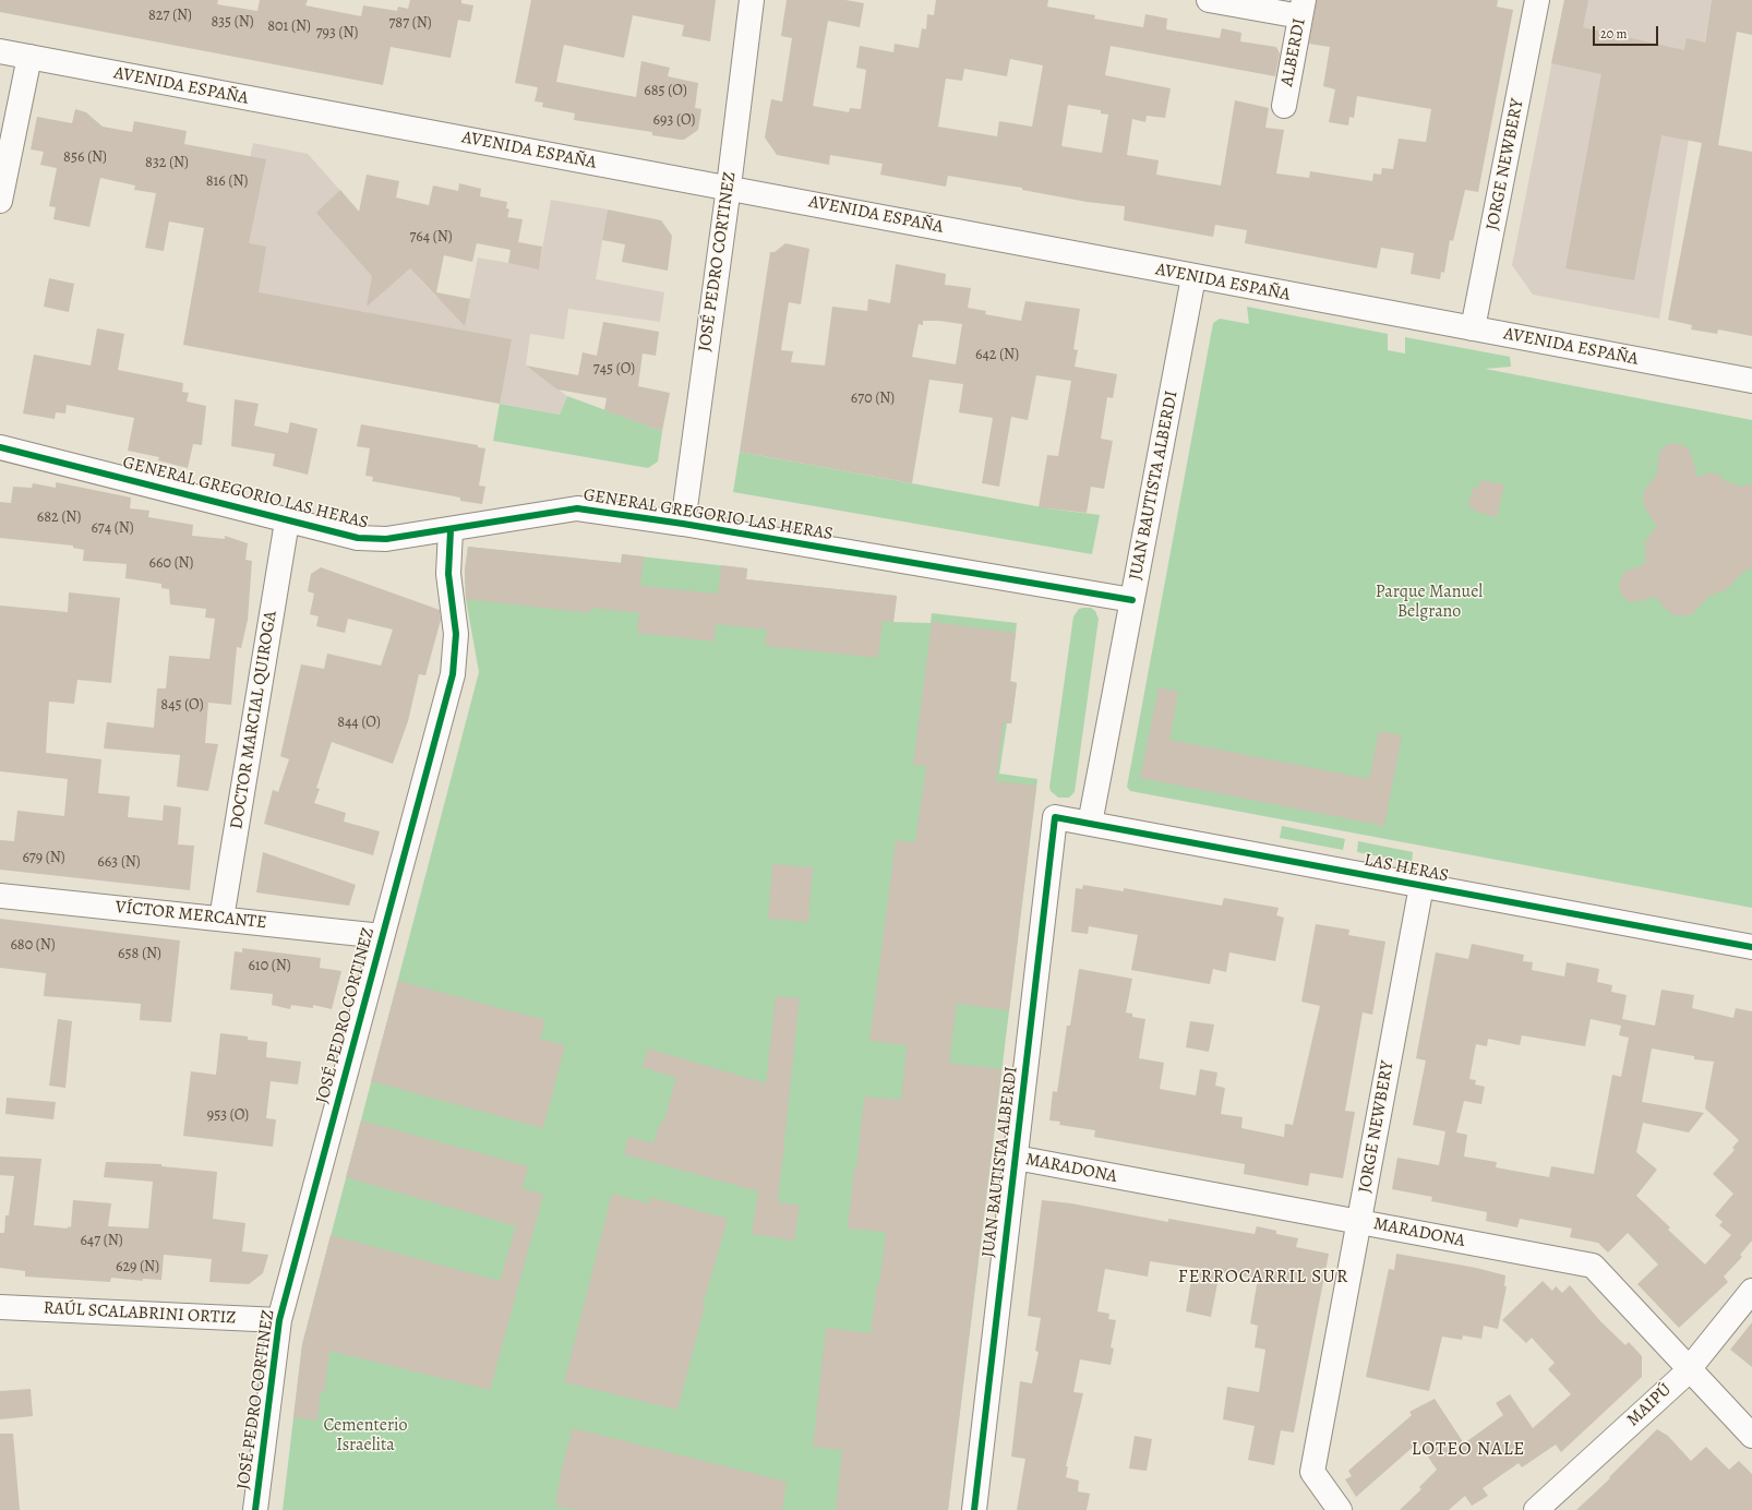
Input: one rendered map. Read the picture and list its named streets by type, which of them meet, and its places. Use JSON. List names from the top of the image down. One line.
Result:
{"streets":{"street":["ALBERDI","AVENIDA ESPAÑA","JORGE NEWBERY","JOSÉ PEDRO CORTINEZ","JUAN BAUTISTA ALBERDI","GENERAL GREGORIO LAS HERAS","DOCTOR MARCIAL QUIROGA","LAS HERAS","VÍCTOR MERCANTE","MARADONA","RAÚL SCALABRINI ORTIZ","MAIPÚ"]},"crossings":[["AVENIDA ESPAÑA","JORGE NEWBERY"],["AVENIDA ESPAÑA","JOSÉ PEDRO CORTINEZ"],["AVENIDA ESPAÑA","JUAN BAUTISTA ALBERDI"],["JORGE NEWBERY","LAS HERAS"],["JORGE NEWBERY","MARADONA"],["JOSÉ PEDRO CORTINEZ","GENERAL GREGORIO LAS HERAS"],["JOSÉ PEDRO CORTINEZ","VÍCTOR MERCANTE"],["JOSÉ PEDRO CORTINEZ","RAÚL SCALABRINI ORTIZ"],["JUAN BAUTISTA ALBERDI","GENERAL GREGORIO LAS HERAS"],["JUAN BAUTISTA ALBERDI","LAS HERAS"],["JUAN BAUTISTA ALBERDI","MARADONA"],["GENERAL GREGORIO LAS HERAS","DOCTOR MARCIAL QUIROGA"],["DOCTOR MARCIAL QUIROGA","VÍCTOR MERCANTE"],["MARADONA","MAIPÚ"]],"districts":["FERROCARRIL SUR","LOTEO NALE"],"parks":["Parque Manuel Belgrano","Cementerio Israelita"],"house_numbers":["827 (N)","835 (N)","787 (N)","801 (N)","793 (N)","685 (O)","693 (O)","856 (N)","832 (N)","816 (N)","764 (N)","642 (N)","745 (O)","670 (N)","682 (N)","674 (N)","660 (N)","845 (O)","844 (O)","679 (N)","663 (N)","680 (N)","658 (N)","610 (N)","953 (O)","647 (N)","629 (N)"],"scale_bar":"20 m"}
